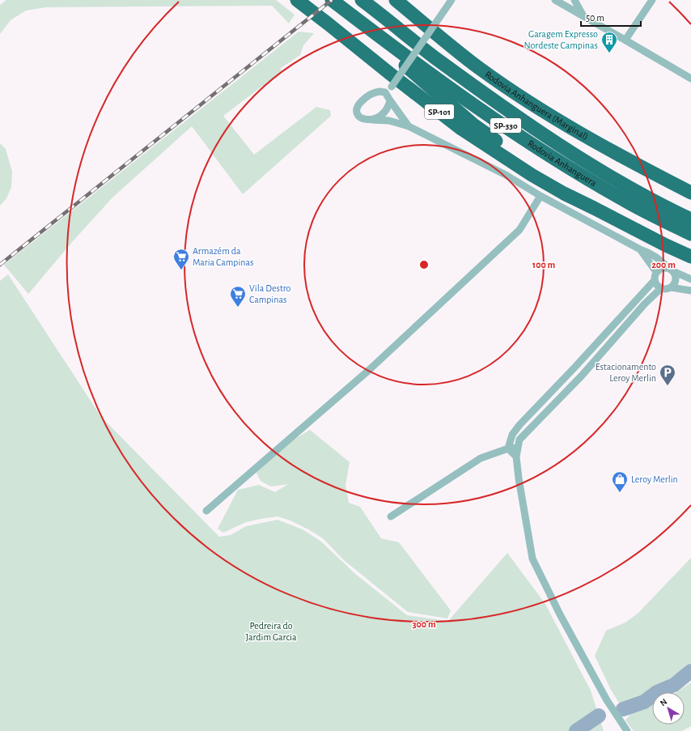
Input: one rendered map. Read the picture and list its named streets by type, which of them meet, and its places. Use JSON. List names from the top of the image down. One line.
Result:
{"streets":{"highway":["Rodovia Anhanguera (Marginal)","SP-101","SP-330","Rodovia Anhanguera"]},"parks":["Pedreira do Jardim Garcia"],"places":{"building":["Garagem Expresso Nordeste Campinas"],"supermarket":["Armazém da Maria Campinas","Vila Destro Campinas"],"parking":["Estacionamento Leroy Merlin"],"shop":["Leroy Merlin"]},"scale_bar":"50 m","north":"top left","rings":["100 m","200 m","300 m"]}
